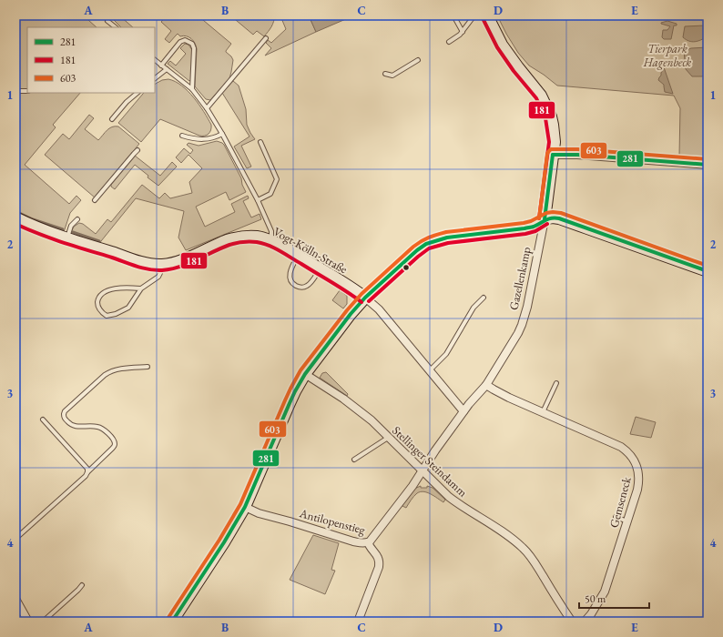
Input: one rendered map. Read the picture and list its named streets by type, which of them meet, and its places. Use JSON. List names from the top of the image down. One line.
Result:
{"streets":{"street":["Vogt-Kölln-Straße","Gazellenkamp","Stellinger Steindamm","Gemseneck","Antilopenstieg"]},"crossings":[["Vogt-Kölln-Straße","Gazellenkamp"],["Gazellenkamp","Stellinger Steindamm"],["Gazellenkamp","Gemseneck"],["Gazellenkamp","Antilopenstieg"],["Stellinger Steindamm","Antilopenstieg"]],"parks":["Tierpark Hagenbeck"],"lines":["transit line 181","transit line 603","transit line 281"],"legend":["281","181","603"],"scale_bar":"50 m","grid":{"columns":["A","B","C","D","E"],"rows":["1","2","3","4"]}}
